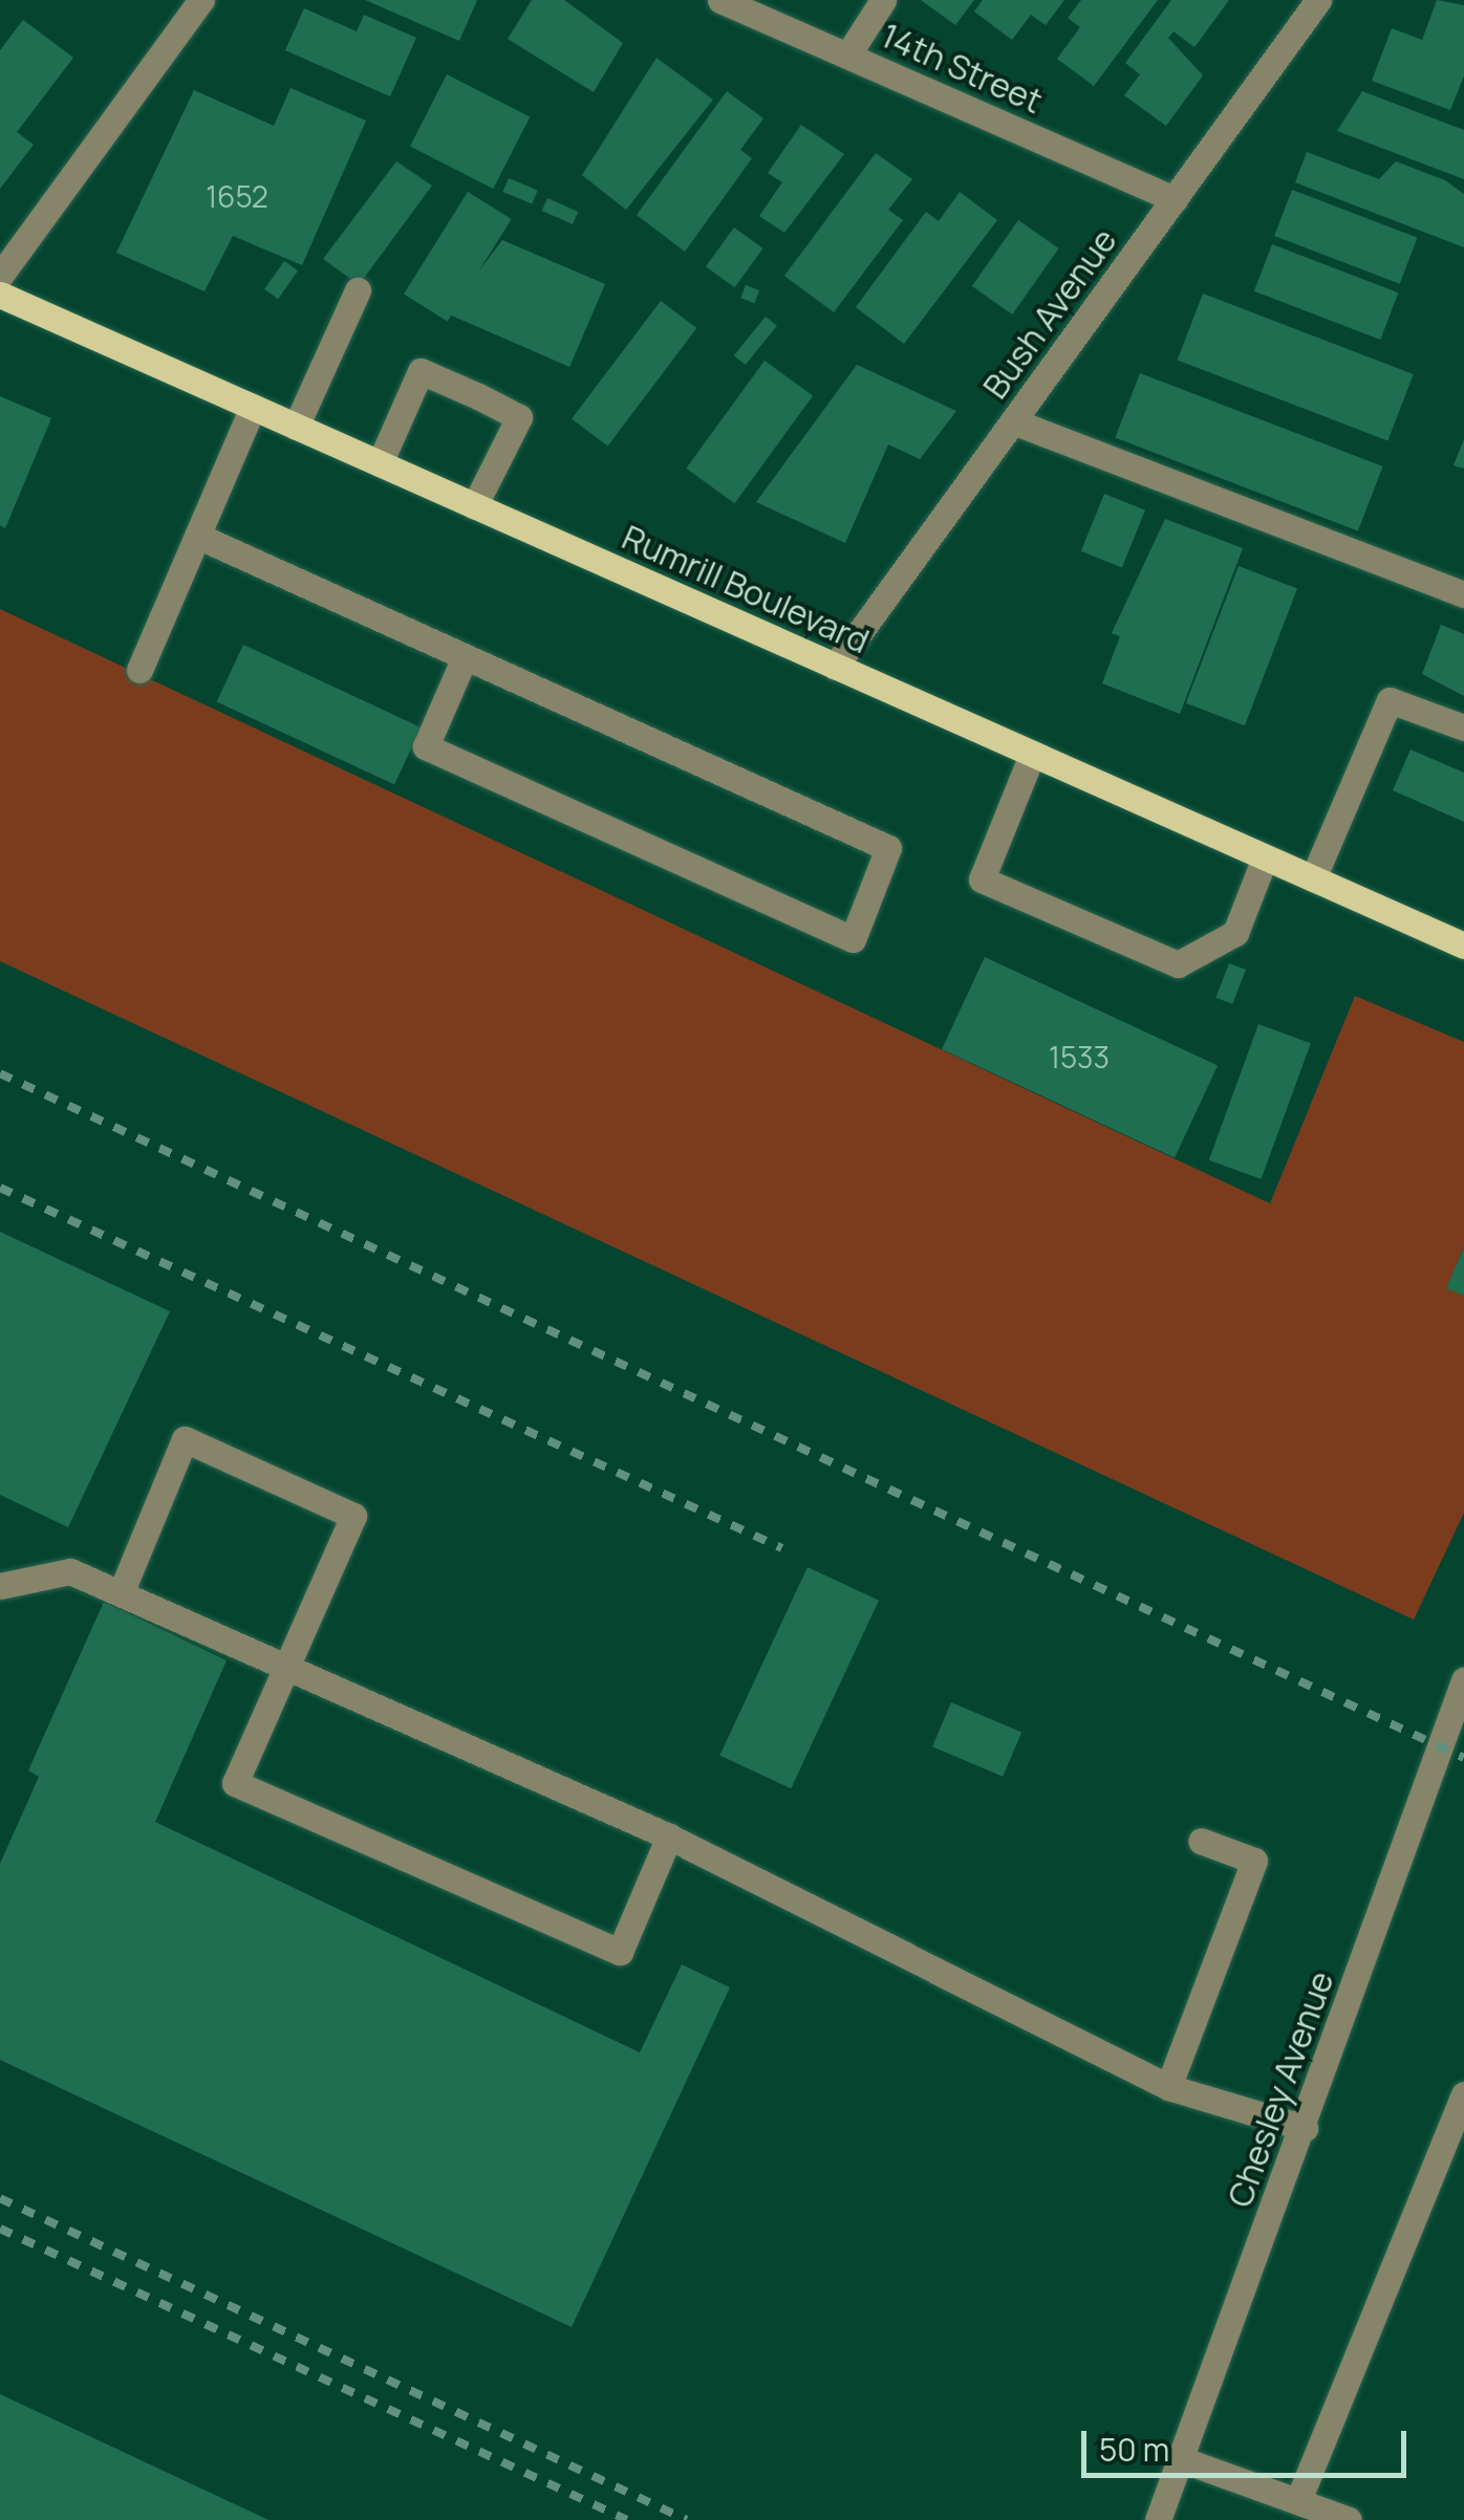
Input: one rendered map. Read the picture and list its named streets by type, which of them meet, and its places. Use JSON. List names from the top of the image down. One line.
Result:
{"streets":{"main road":["Rumrill Boulevard"],"street":["14th Street","Bush Avenue","Chesley Avenue"]},"crossings":[["14th Street","Bush Avenue"],["Bush Avenue","Rumrill Boulevard"]],"house_numbers":["1652","1533"],"scale_bar":"50 m"}
